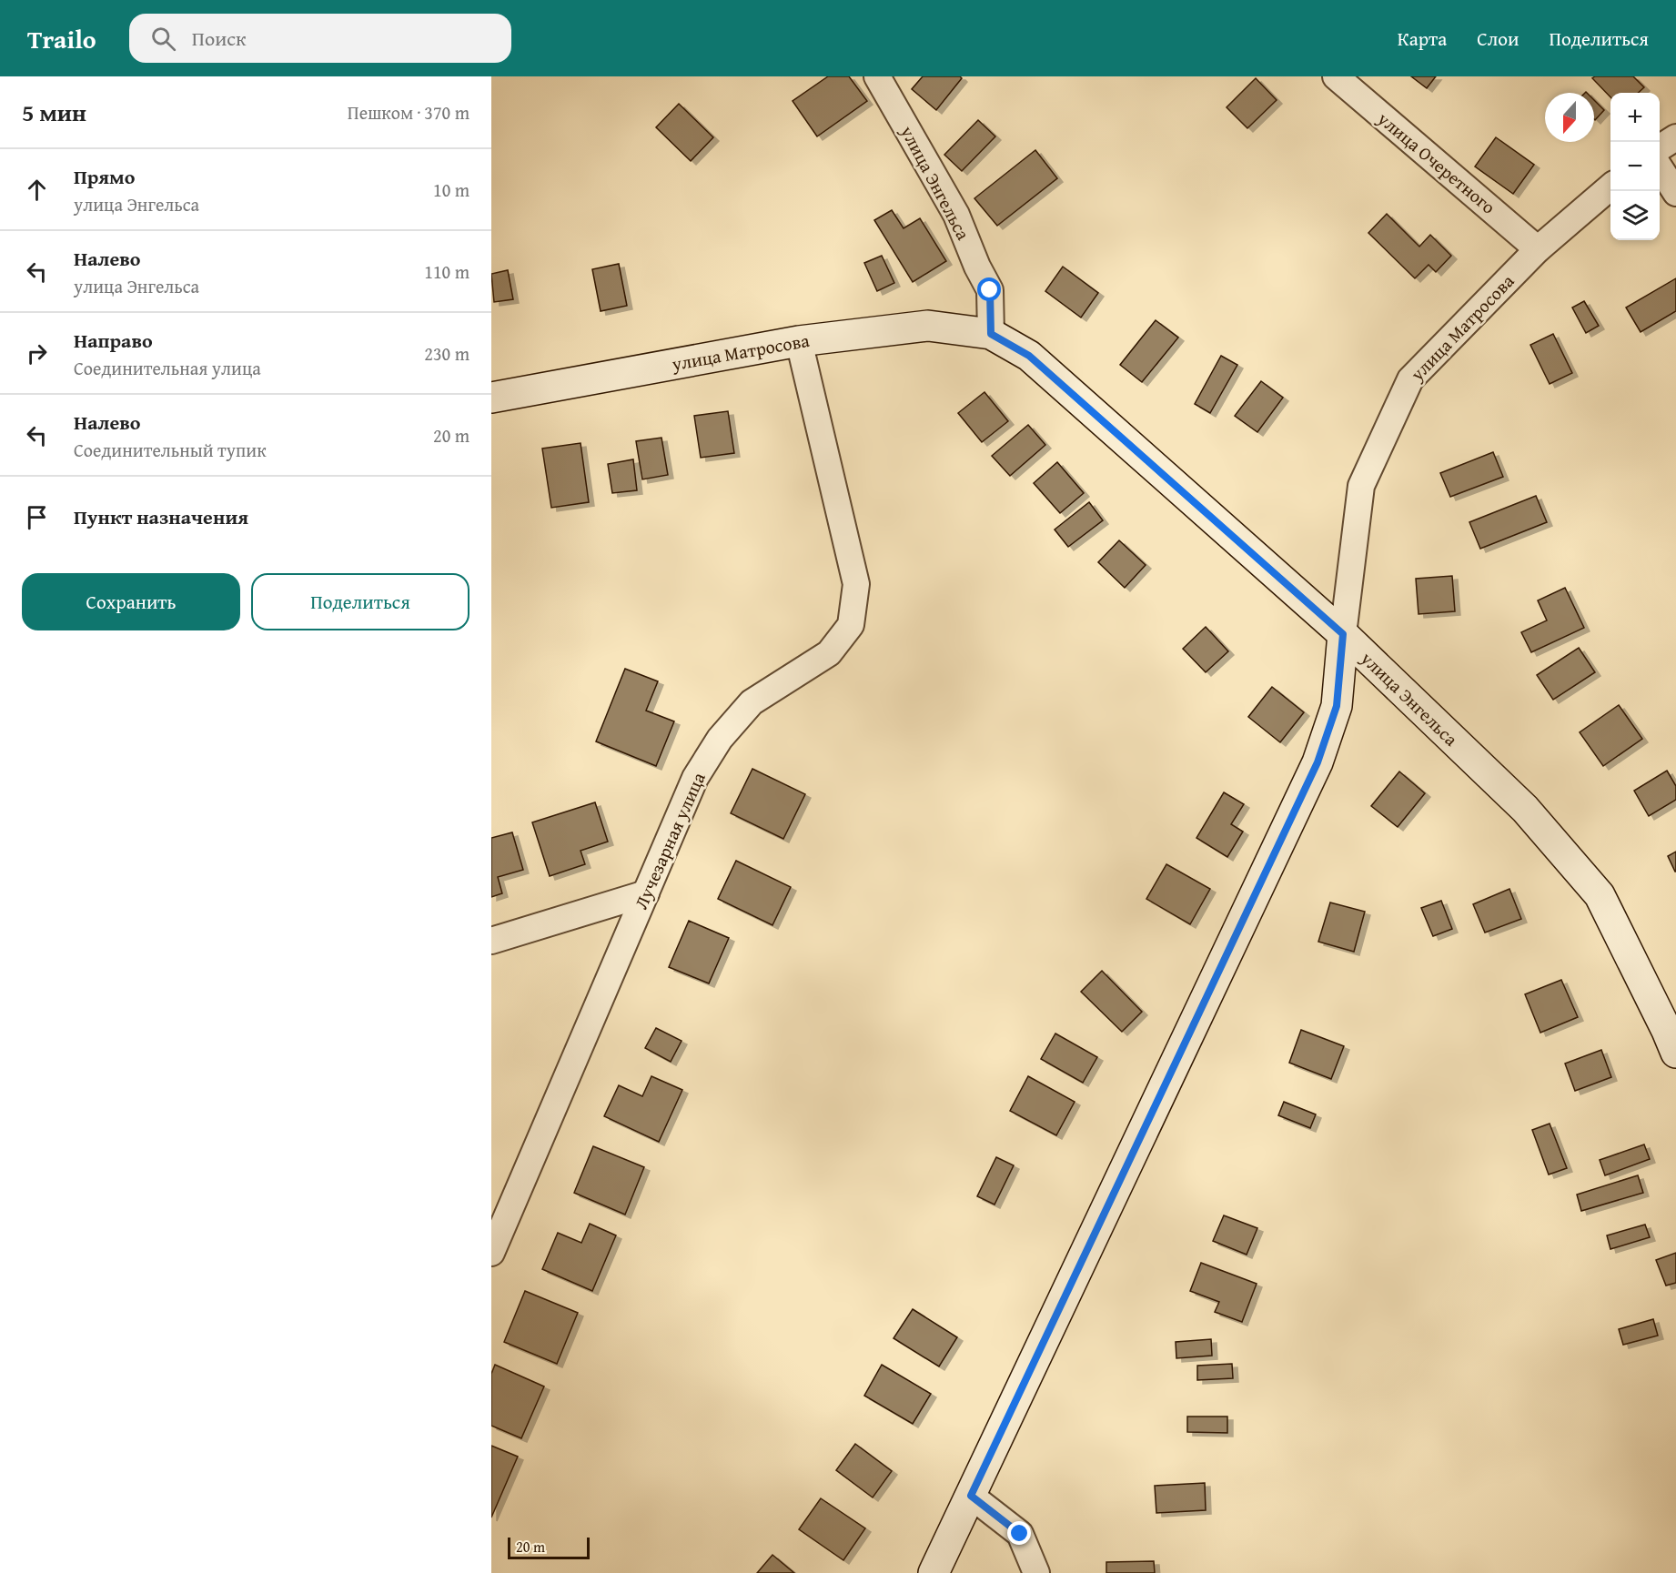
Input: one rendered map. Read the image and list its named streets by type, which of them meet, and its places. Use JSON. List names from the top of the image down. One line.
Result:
{"streets":{"street":["улица Очеретного","улица Энгельса","улица Матросова","Лучезарная улица"]},"crossings":[["улица Очеретного","улица Матросова"],["улица Энгельса","улица Матросова"],["улица Матросова","Лучезарная улица"]],"scale_bar":"20 m","north":"bottom","page":{"header":"Trailo","search":"Поиск","nav":["Карта","Слои","Поделиться"],"heading":["5 мин","Пешком · 370 m"],"map_buttons":["+","−"],"list":[["Прямо","улица Энгельса","10 m"],["Налево","улица Энгельса","110 m"],["Направо","Соединительная улица","230 m"],["Налево","Соединительный тупик","20 m"],"Пункт назначения"],"buttons":["Сохранить","Поделиться"],"scale":"20 m"}}
